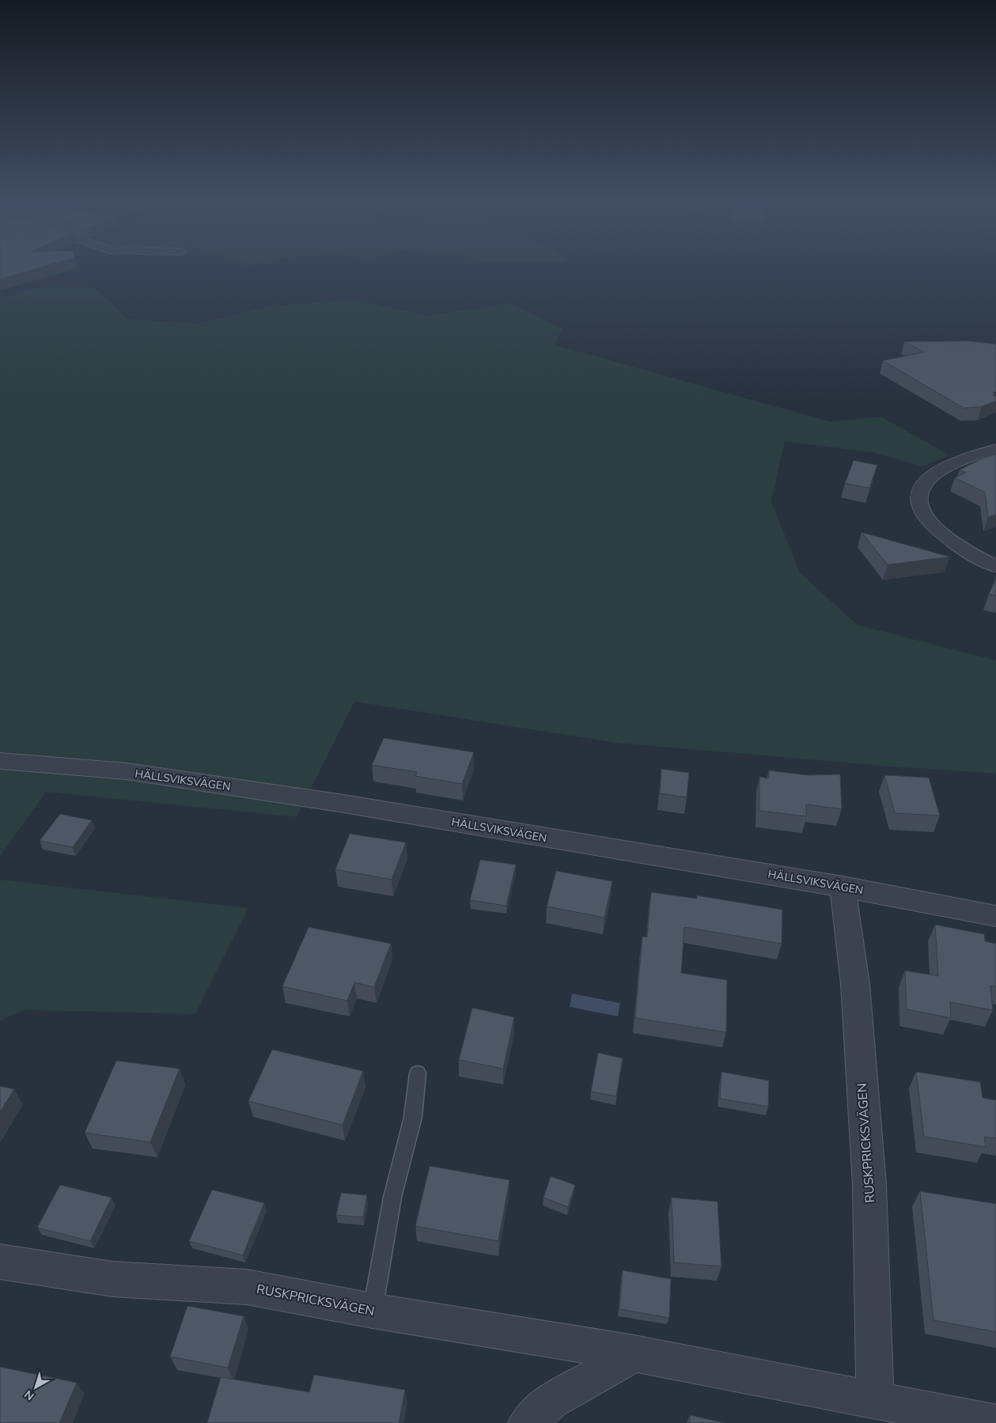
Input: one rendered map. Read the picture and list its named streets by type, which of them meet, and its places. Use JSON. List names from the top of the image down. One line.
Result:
{"streets":{"street":["HÄLLSVIKSVÄGEN","RUSKPRICKSVÄGEN"]},"crossings":[["HÄLLSVIKSVÄGEN","RUSKPRICKSVÄGEN"]],"north":"bottom left"}
